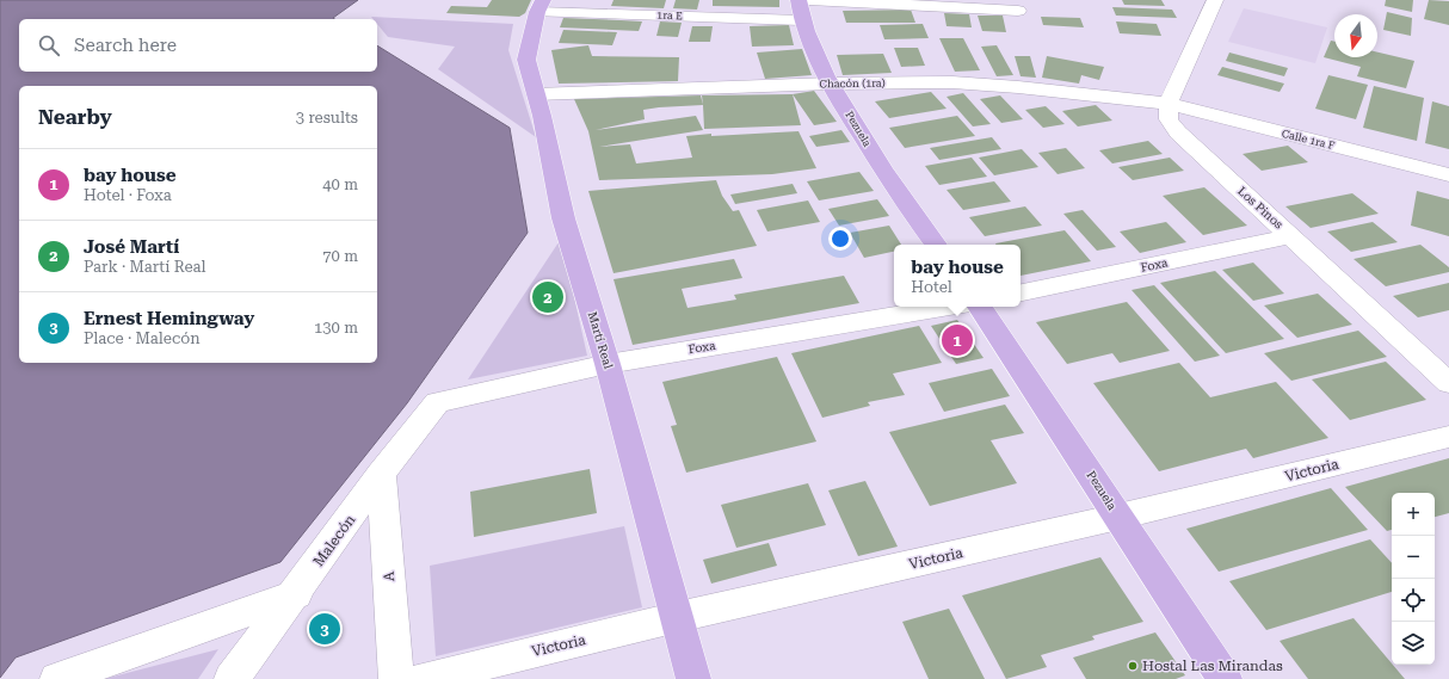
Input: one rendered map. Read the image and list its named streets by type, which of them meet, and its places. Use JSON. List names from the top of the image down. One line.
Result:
{"streets":{"main road":["Pezuela","Martí Real"],"street":["1ra E","Chacón (1ra)","Calle 1ra F","Los Pinos","Foxa","Victoria","Malecón","A"]},"crossings":[["1ra E","Pezuela"],["1ra E","Martí Real"],["Chacón (1ra)","Pezuela"],["Chacón (1ra)","Calle 1ra F"],["Chacón (1ra)","Los Pinos"],["Chacón (1ra)","Martí Real"],["Pezuela","Victoria"],["Calle 1ra F","Los Pinos"],["Los Pinos","Foxa"],["Foxa","Martí Real"],["Foxa","Malecón"],["Martí Real","Victoria"],["Malecón","A"]],"places":["Hostal Las Mirandas"],"north":"bottom","page":{"search":"Search here","heading":["Nearby","3 results"],"list":[{"mark":"1","name":"bay house","note":"Hotel · Foxa","value":"40 m"},{"mark":"2","name":"José Martí","note":"Park · Martí Real","value":"70 m"},{"mark":"3","name":"Ernest Hemingway","note":"Place · Malecón","value":"130 m"}],"popup":["bay house","Hotel"],"pins":["2","1","3"],"map_buttons":["+","−"]}}
